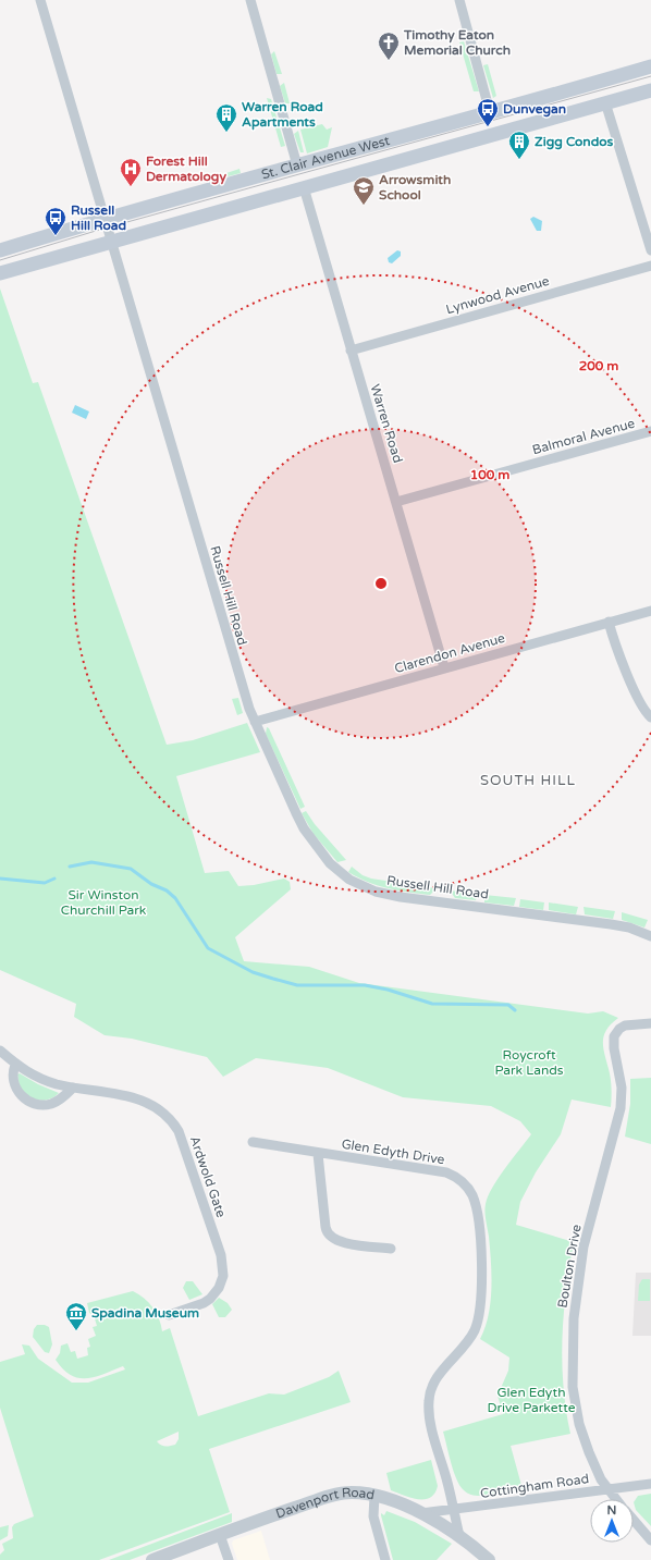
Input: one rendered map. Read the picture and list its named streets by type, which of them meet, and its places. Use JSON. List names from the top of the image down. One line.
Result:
{"streets":{"main road":["St. Clair Avenue West"],"street":["Lynwood Avenue","Warren Road","Balmoral Avenue","Russell Hill Road","Clarendon Avenue","Glen Edyth Drive","Ardwold Gate","Boulton Drive","Cottingham Road","Davenport Road"]},"crossings":[["St. Clair Avenue West","Warren Road"],["St. Clair Avenue West","Russell Hill Road"],["Lynwood Avenue","Warren Road"],["Warren Road","Balmoral Avenue"],["Warren Road","Clarendon Avenue"],["Russell Hill Road","Clarendon Avenue"],["Glen Edyth Drive","Cottingham Road"],["Glen Edyth Drive","Davenport Road"],["Boulton Drive","Cottingham Road"],["Cottingham Road","Davenport Road"]],"districts":["SOUTH HILL"],"parks":["Sir Winston Churchill Park","Roycroft Park Lands","Glen Edyth Drive Parkette"],"places":{"church":["Timothy Eaton Memorial Church"],"bus stop":["Dunvegan","Russell Hill Road"],"building":["Warren Road Apartments","Zigg Condos"],"hospital":["Forest Hill Dermatology"],"school or university":["Arrowsmith School"],"museum":["Spadina Museum"]},"north":"top","rings":["200 m","100 m"]}
